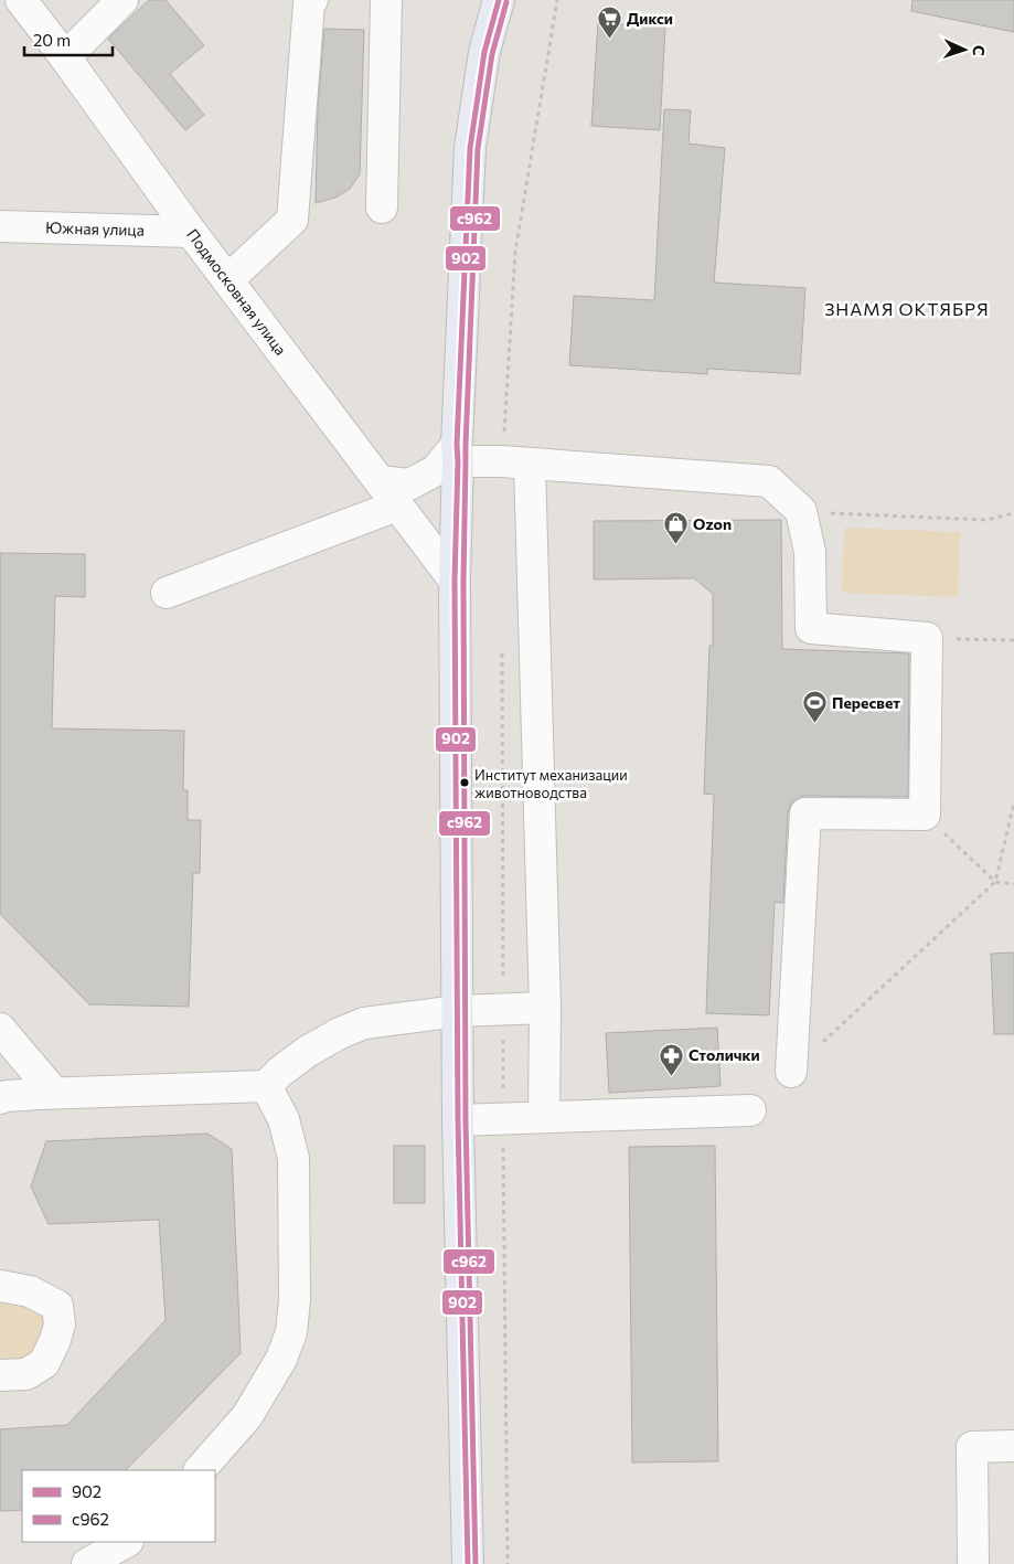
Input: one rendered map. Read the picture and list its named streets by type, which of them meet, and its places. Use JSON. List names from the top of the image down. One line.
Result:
{"streets":{"street":["Южная улица","Подмосковная улица"]},"crossings":[["Южная улица","Подмосковная улица"]],"districts":["ЗНАМЯ ОКТЯБРЯ"],"places":{"supermarket":["Дикси"],"shop":["Ozon"],"sports":["Пересвет"],"other":["Институт механизации животноводства"],"pharmacy":["Столички"]},"lines":["transit line 902","transit line с962"],"legend":["902","с962"],"scale_bar":"20 m","north":"right"}
